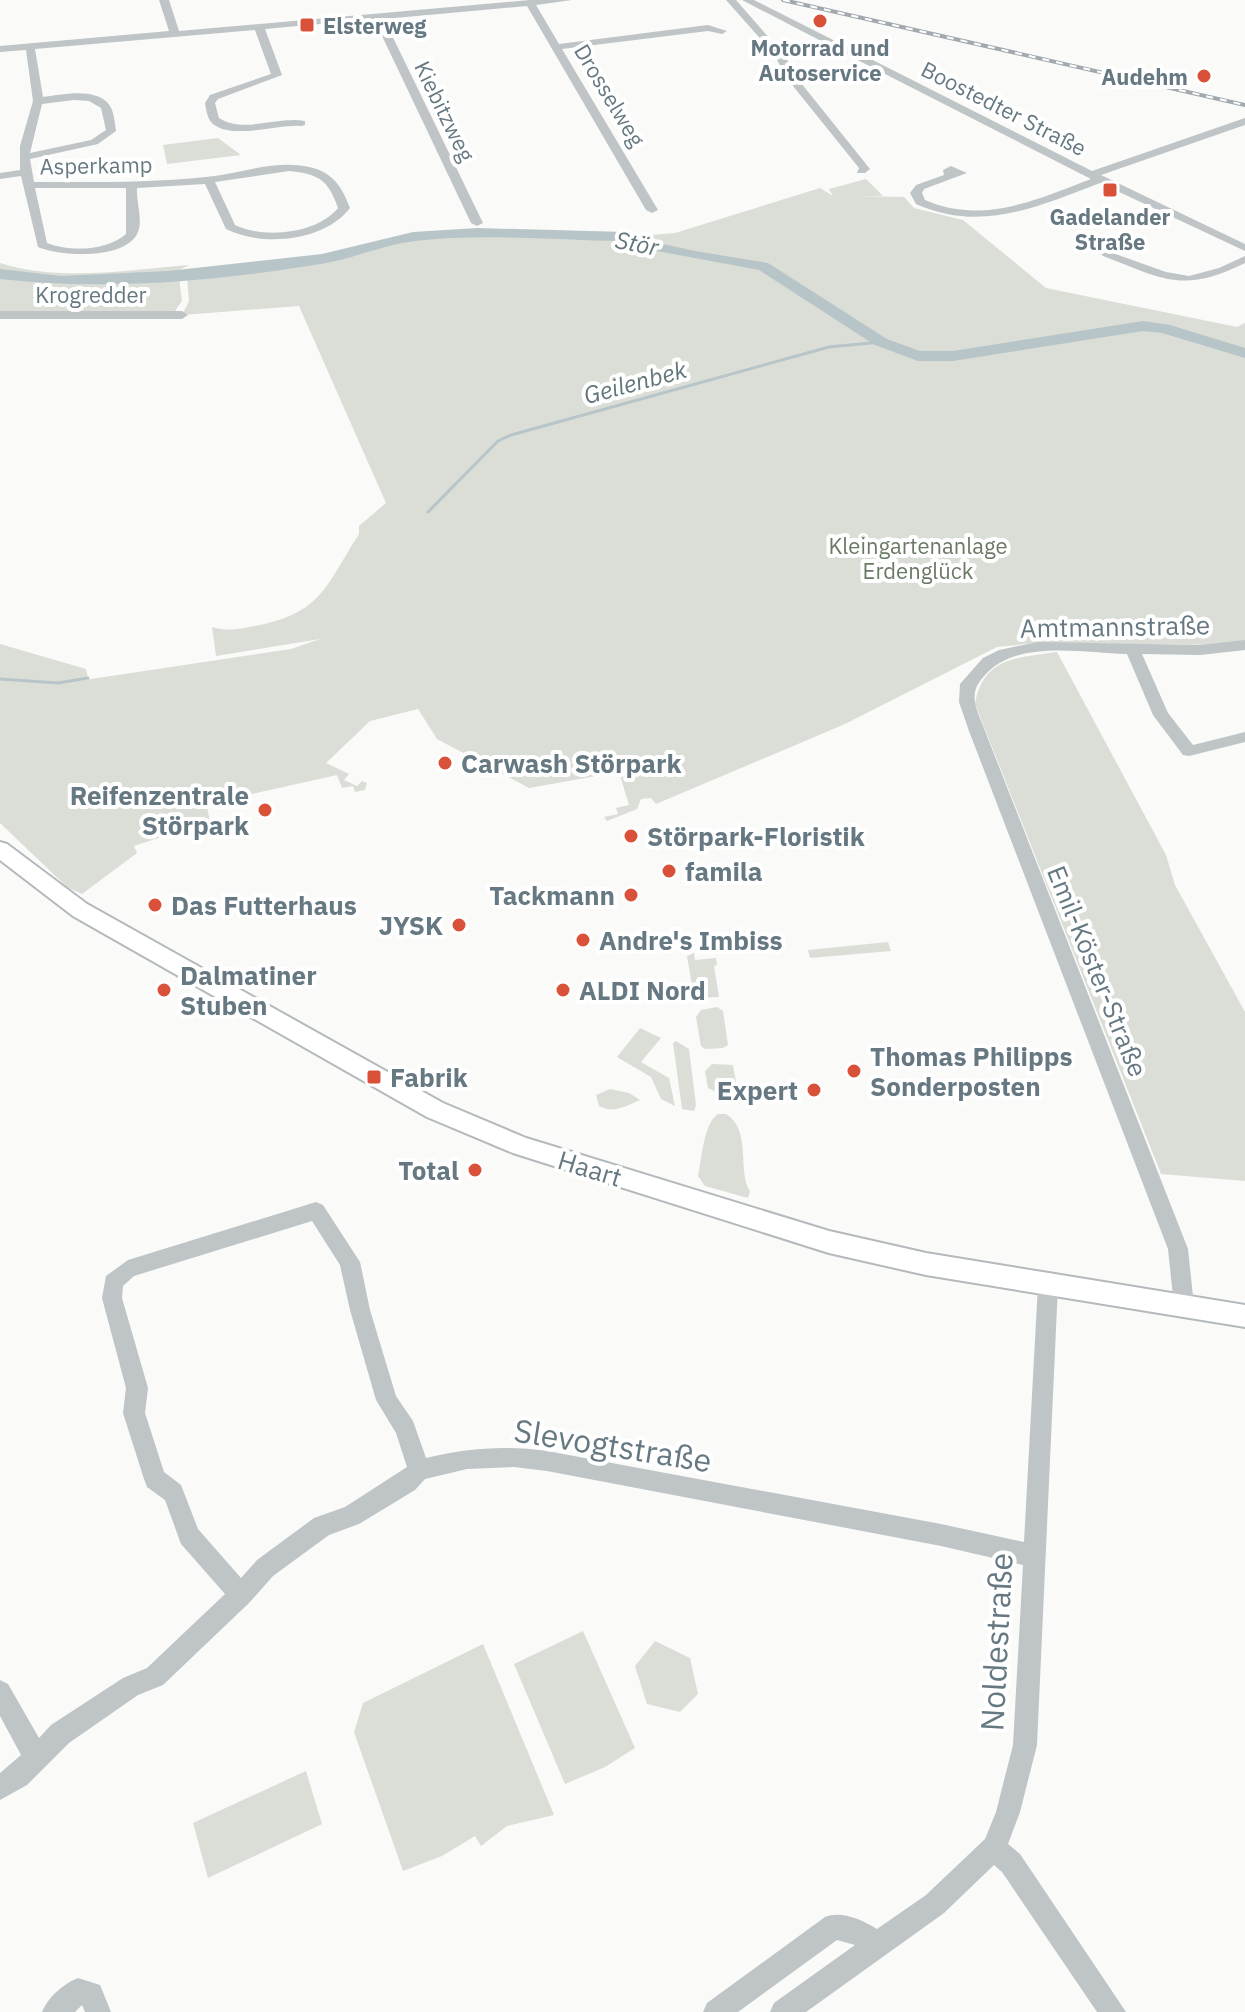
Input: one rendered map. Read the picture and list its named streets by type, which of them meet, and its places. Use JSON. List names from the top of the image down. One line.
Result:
{"streets":{"main road":["Haart"],"street":["Drosselweg","Boostedter Straße","Kiebitzweg","Asperkamp","Krogredder","Amtmannstraße","Emil-Köster-Straße","Slevogtstraße","Noldestraße"]},"crossings":[["Amtmannstraße","Emil-Köster-Straße"],["Emil-Köster-Straße","Haart"],["Haart","Noldestraße"],["Slevogtstraße","Noldestraße"]],"water":["Stör","Geilenbek"],"parks":["Kleingartenanlage Erdenglück"],"places":{"other":["Motorrad und Autoservice","Audehm","Carwash Störpark","Reifenzentrale Störpark","Störpark-Floristik","famila","Tackmann","Das Futterhaus","JYSK","Andre's Imbiss","Dalmatiner Stuben","ALDI Nord","Thomas Philipps Sonderposten","Expert","Total"],"transit":["Elsterweg","Gadelander Straße","Fabrik"]}}
